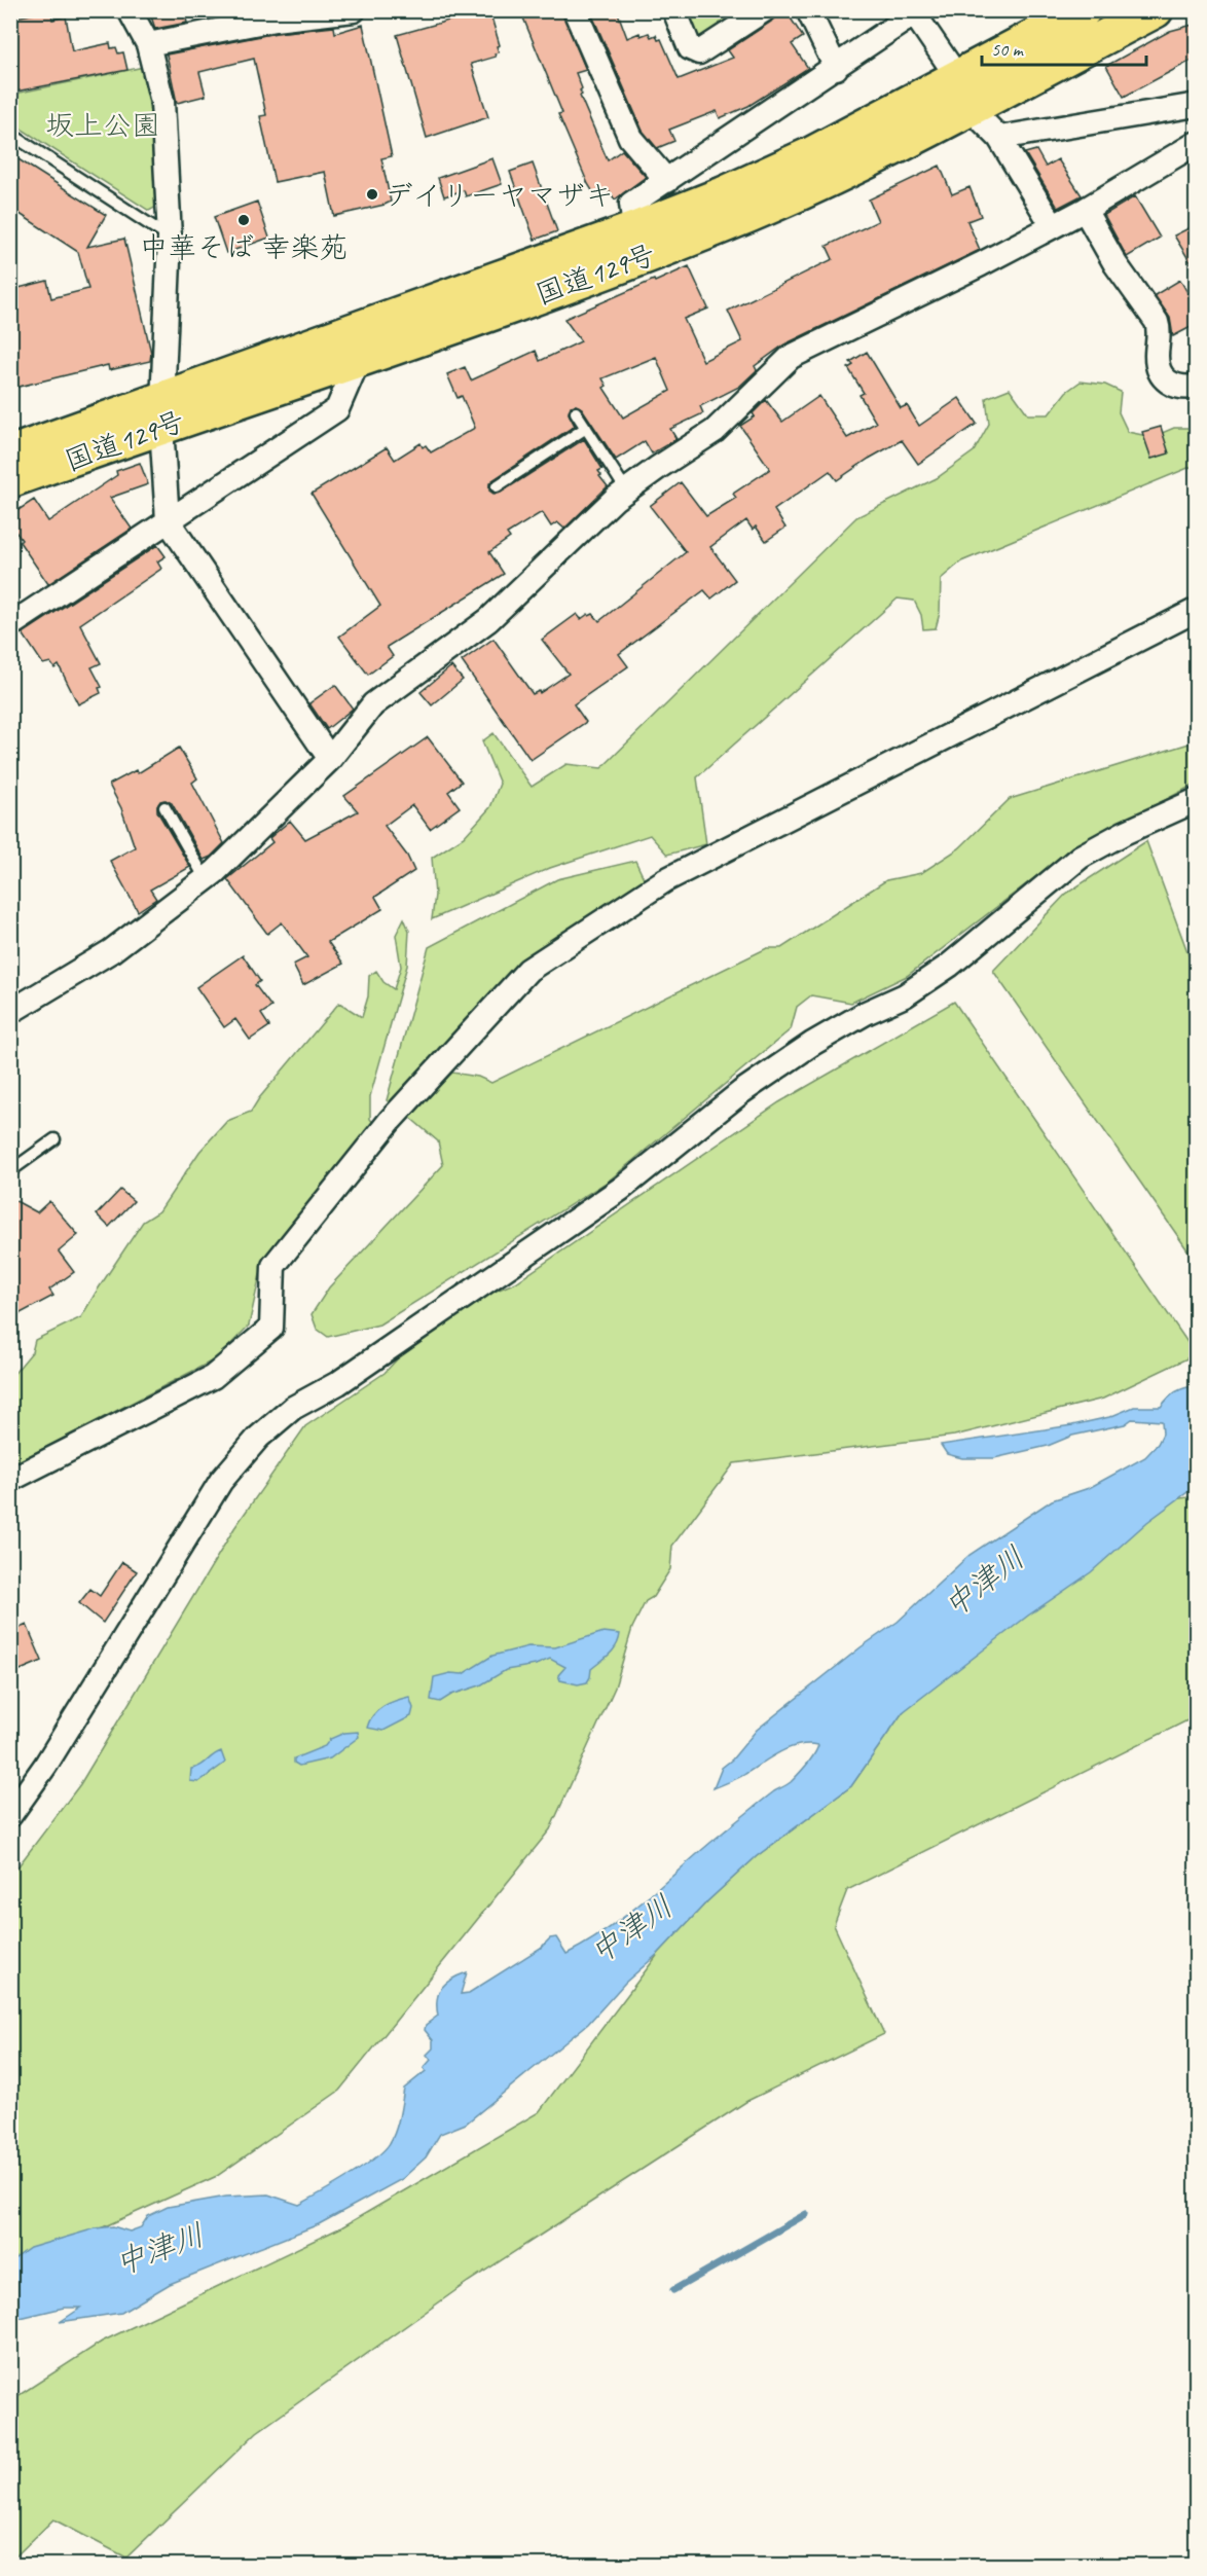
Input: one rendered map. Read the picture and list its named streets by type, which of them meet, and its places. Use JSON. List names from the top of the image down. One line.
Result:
{"streets":{"highway":["国道129号"]},"water":["中津川"],"parks":["坂上公園"],"places":["デイリーヤマザキ","中華そば 幸楽苑"],"scale_bar":"50 m"}
